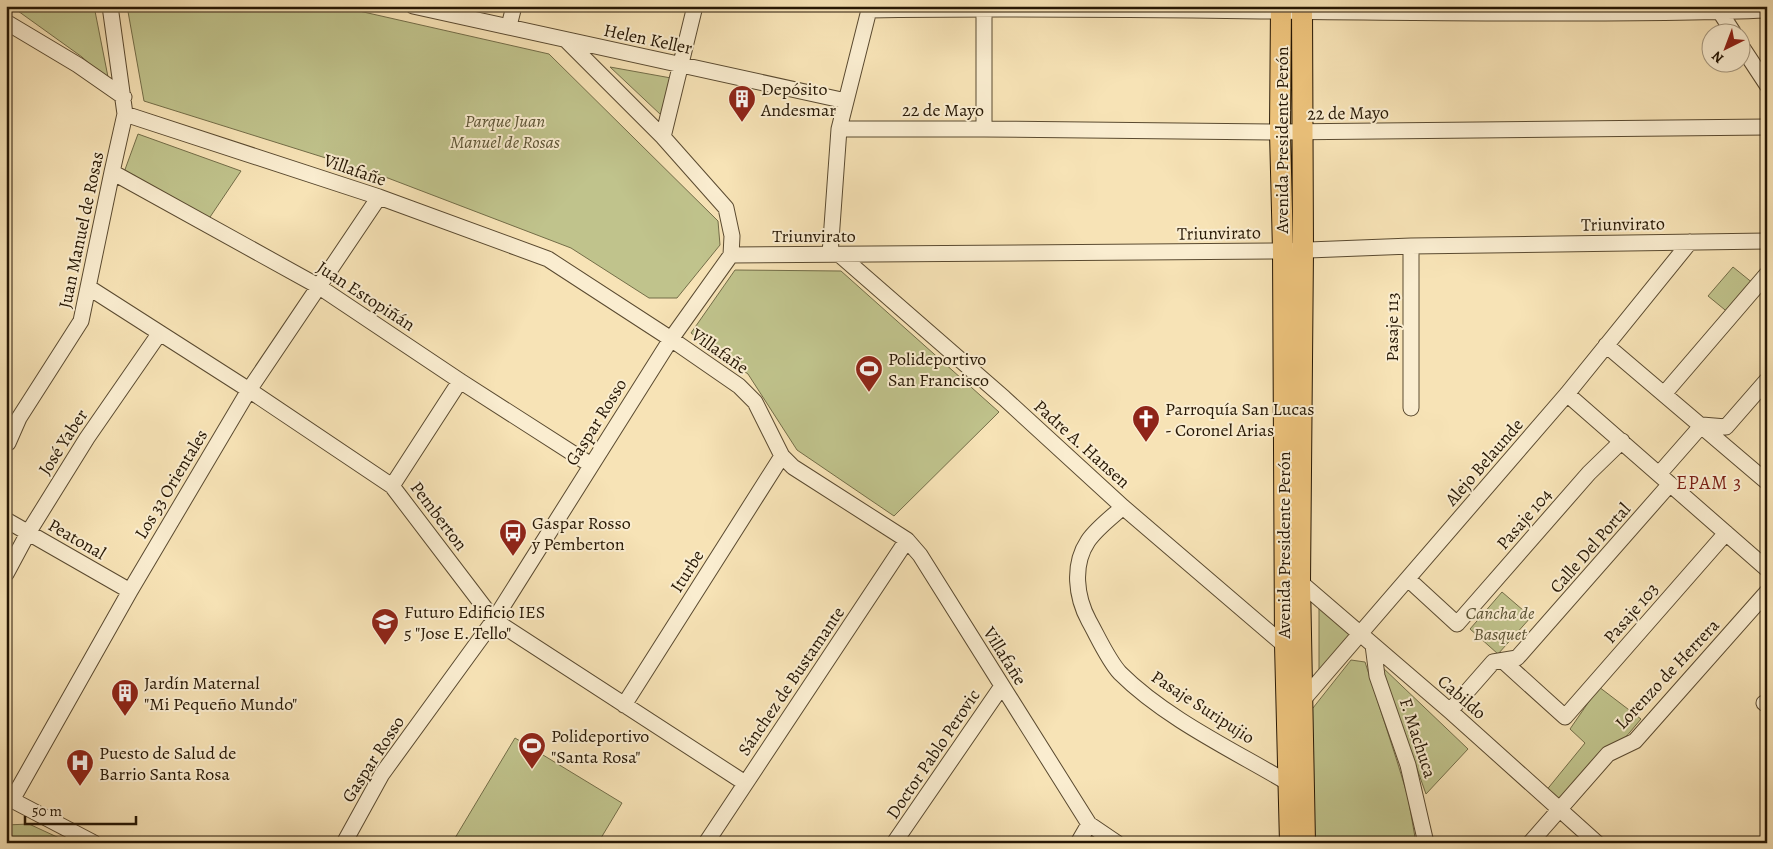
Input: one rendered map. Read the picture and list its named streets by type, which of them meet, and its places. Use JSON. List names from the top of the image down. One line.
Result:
{"streets":{"main road":["Avenida Presidente Perón"],"street":["Helen Keller","22 de Mayo","Villafañe","Triunvirato","Juan Manuel de Rosas","Juan Estopiñán","Pasaje 113","Gaspar Rosso","José Yaber","Padre A. Hansen","Alejo Belaunde","Los 33 Orientales","Pemberton","Pasaje 104","Peatonal","Calle Del Portal","Iturbe","Pasaje 103","Lorenzo de Herrera","Sánchez de Bustamante","Cabildo","Pasaje Suripujio","F. Machuca","Doctor Pablo Perovic"]},"crossings":[["22 de Mayo","Avenida Presidente Perón"],["Avenida Presidente Perón","Triunvirato"],["Avenida Presidente Perón","Padre A. Hansen"],["Avenida Presidente Perón","Alejo Belaunde"],["Avenida Presidente Perón","Cabildo"],["Avenida Presidente Perón","Pasaje Suripujio"],["Villafañe","Juan Manuel de Rosas"],["Villafañe","Gaspar Rosso"],["Villafañe","Los 33 Orientales"],["Villafañe","Iturbe"],["Villafañe","Sánchez de Bustamante"],["Villafañe","Doctor Pablo Perovic"],["Triunvirato","Pasaje 113"],["Triunvirato","Gaspar Rosso"],["Triunvirato","Padre A. Hansen"],["Triunvirato","Alejo Belaunde"],["Juan Manuel de Rosas","Juan Estopiñán"],["Juan Manuel de Rosas","Pemberton"],["Juan Estopiñán","Gaspar Rosso"],["Juan Estopiñán","Los 33 Orientales"],["Gaspar Rosso","Pemberton"],["José Yaber","Pemberton"],["José Yaber","Peatonal"],["Padre A. Hansen","Pasaje Suripujio"],["Alejo Belaunde","Pasaje 104"],["Alejo Belaunde","Cabildo"],["Los 33 Orientales","Pemberton"],["Los 33 Orientales","Peatonal"],["Pemberton","Iturbe"],["Pemberton","Sánchez de Bustamante"],["Calle Del Portal","Pasaje 103"],["Calle Del Portal","Cabildo"],["Lorenzo de Herrera","Cabildo"],["Cabildo","F. Machuca"]],"districts":["EPAM 3"],"parks":["Parque Juan Manuel de Rosas","Cancha de Basquet"],"places":{"building":["Depósito Andesmar","Jardín Maternal \"Mi Pequeño Mundo\""],"sports":["Polideportivo San Francisco","Polideportivo \"Santa Rosa\""],"church":["Parroquía San Lucas - Coronel Arias"],"bus stop":["Gaspar Rosso y Pemberton"],"school or university":["Futuro Edificio IES 5 \"Jose E. Tello\""],"hospital":["Puesto de Salud de Barrio Santa Rosa"]},"scale_bar":"50 m","north":"bottom left"}
